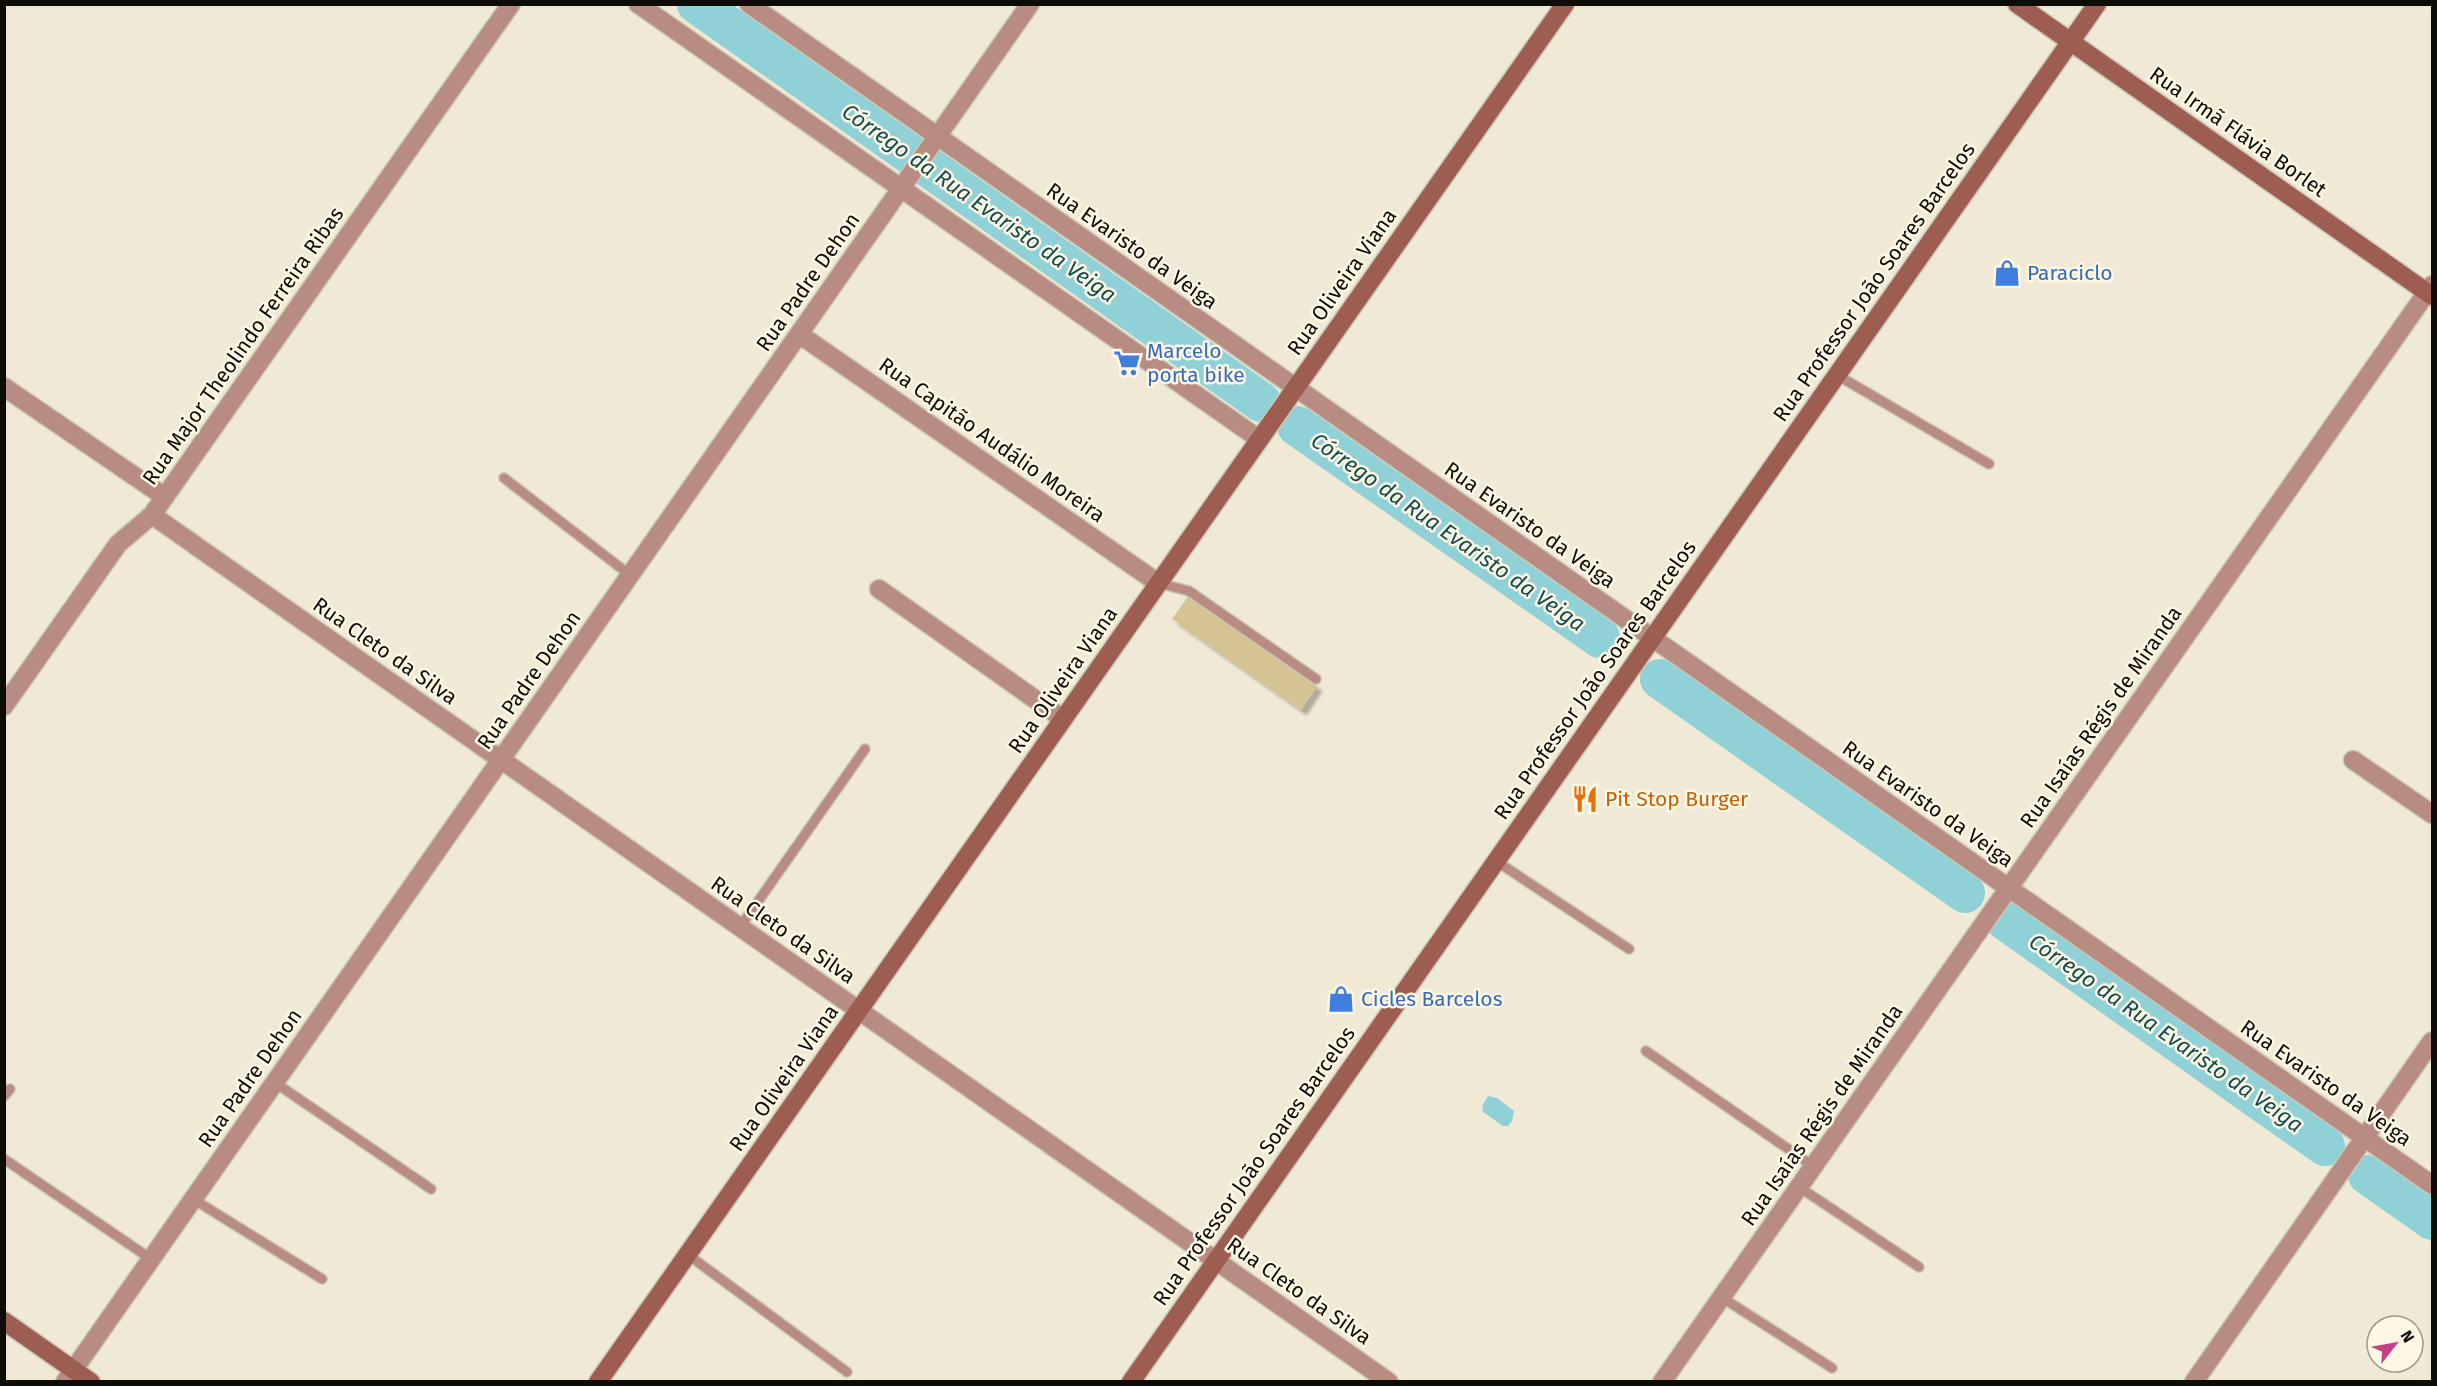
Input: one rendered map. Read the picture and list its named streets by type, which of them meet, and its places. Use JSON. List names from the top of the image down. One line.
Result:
{"streets":{"main road":["Rua Irmã Flávia Borlet","Rua Oliveira Viana","Rua Professor João Soares Barcelos"],"street":["Rua Evaristo da Veiga","Rua Padre Dehon","Rua Major Theolindo Ferreira Ribas","Rua Capitão Audálio Moreira","Rua Cleto da Silva","Rua Isaías Régis de Miranda"]},"crossings":[["Rua Irmã Flávia Borlet","Rua Professor João Soares Barcelos"],["Rua Irmã Flávia Borlet","Rua Isaías Régis de Miranda"],["Rua Evaristo da Veiga","Rua Padre Dehon"],["Rua Evaristo da Veiga","Rua Oliveira Viana"],["Rua Evaristo da Veiga","Rua Professor João Soares Barcelos"],["Rua Evaristo da Veiga","Rua Isaías Régis de Miranda"],["Rua Padre Dehon","Rua Capitão Audálio Moreira"],["Rua Padre Dehon","Rua Cleto da Silva"],["Rua Oliveira Viana","Rua Capitão Audálio Moreira"],["Rua Oliveira Viana","Rua Cleto da Silva"],["Rua Professor João Soares Barcelos","Rua Cleto da Silva"],["Rua Major Theolindo Ferreira Ribas","Rua Cleto da Silva"]],"water":["Córrego da Rua Evaristo da Veiga"],"places":{"shop":["Paraciclo","Cicles Barcelos"],"supermarket":["Marcelo porta bike"],"restaurant":["Pit Stop Burger"]},"north":"top right"}
